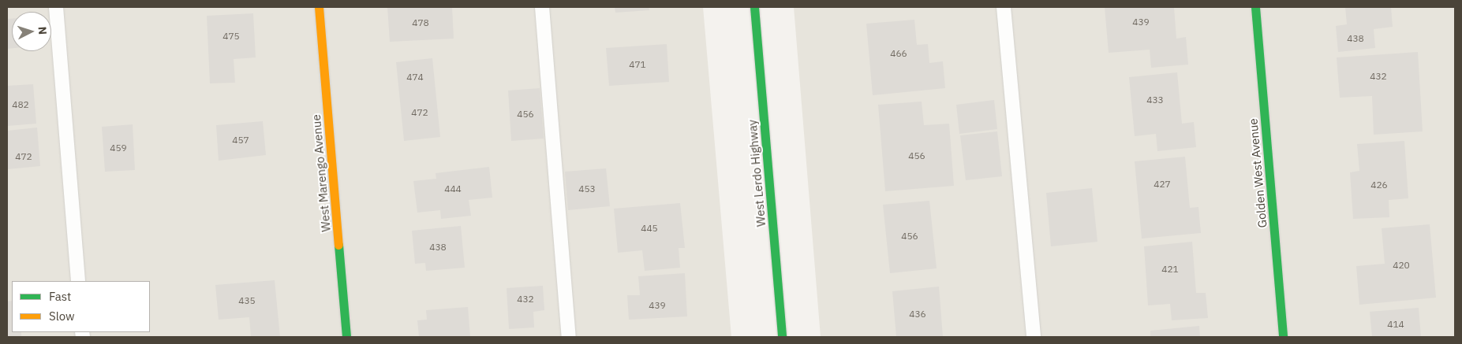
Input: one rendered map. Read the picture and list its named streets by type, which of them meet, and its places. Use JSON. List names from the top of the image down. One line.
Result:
{"streets":{"street":["West Marengo Avenue","West Lerdo Highway","Golden West Avenue"]},"house_numbers":["439","478","475","438","466","471","432","474","433","482","472","456","457","459","456","472","427","426","444","453","445","456","438","420","421","432","435","439","436","414"],"legend":["Fast","Slow"],"north":"right"}
